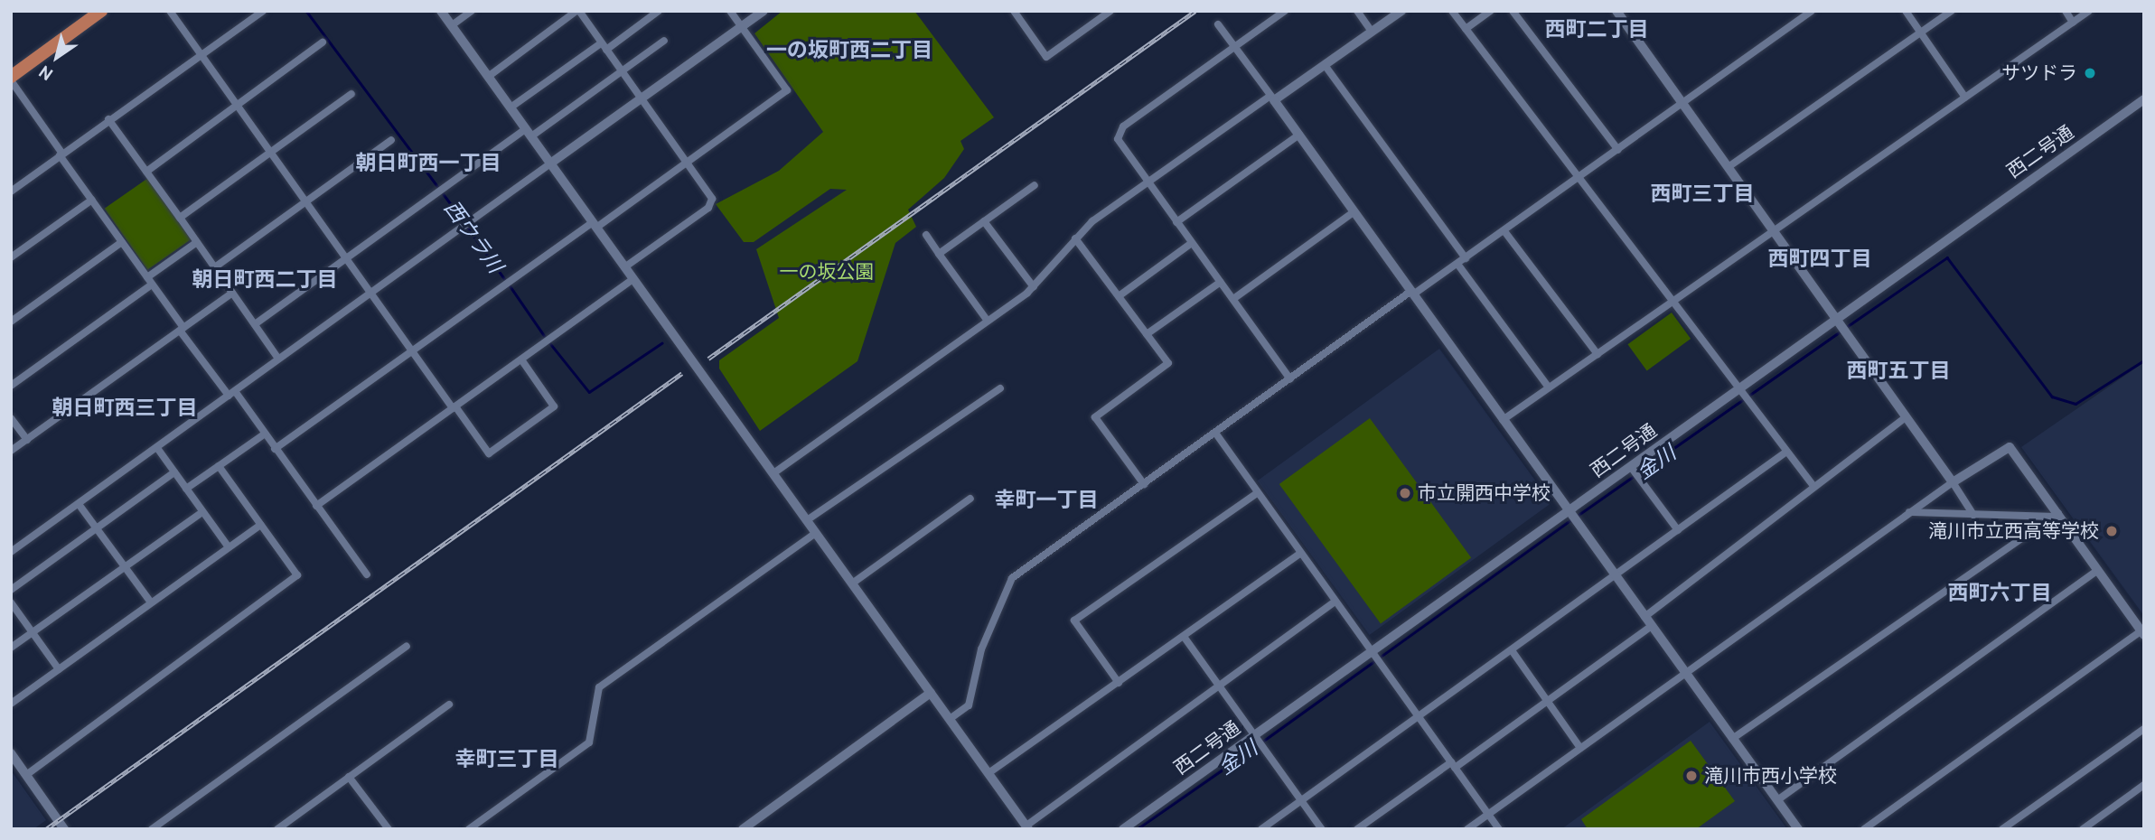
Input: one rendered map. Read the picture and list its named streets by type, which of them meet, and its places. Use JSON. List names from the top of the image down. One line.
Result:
{"streets":{"street":["西二号通"]},"districts":["西町二丁目","一の坂町西二丁目","朝日町西一丁目","西町三丁目","西町四丁目","朝日町西二丁目","西町五丁目","朝日町西三丁目","幸町一丁目","西町六丁目","幸町三丁目"],"water":["西ウラ川","金川"],"parks":["一の坂公園"],"places":["サツドラ","市立開西中学校","滝川市立西高等学校","滝川市西小学校"],"north":"bottom left"}
